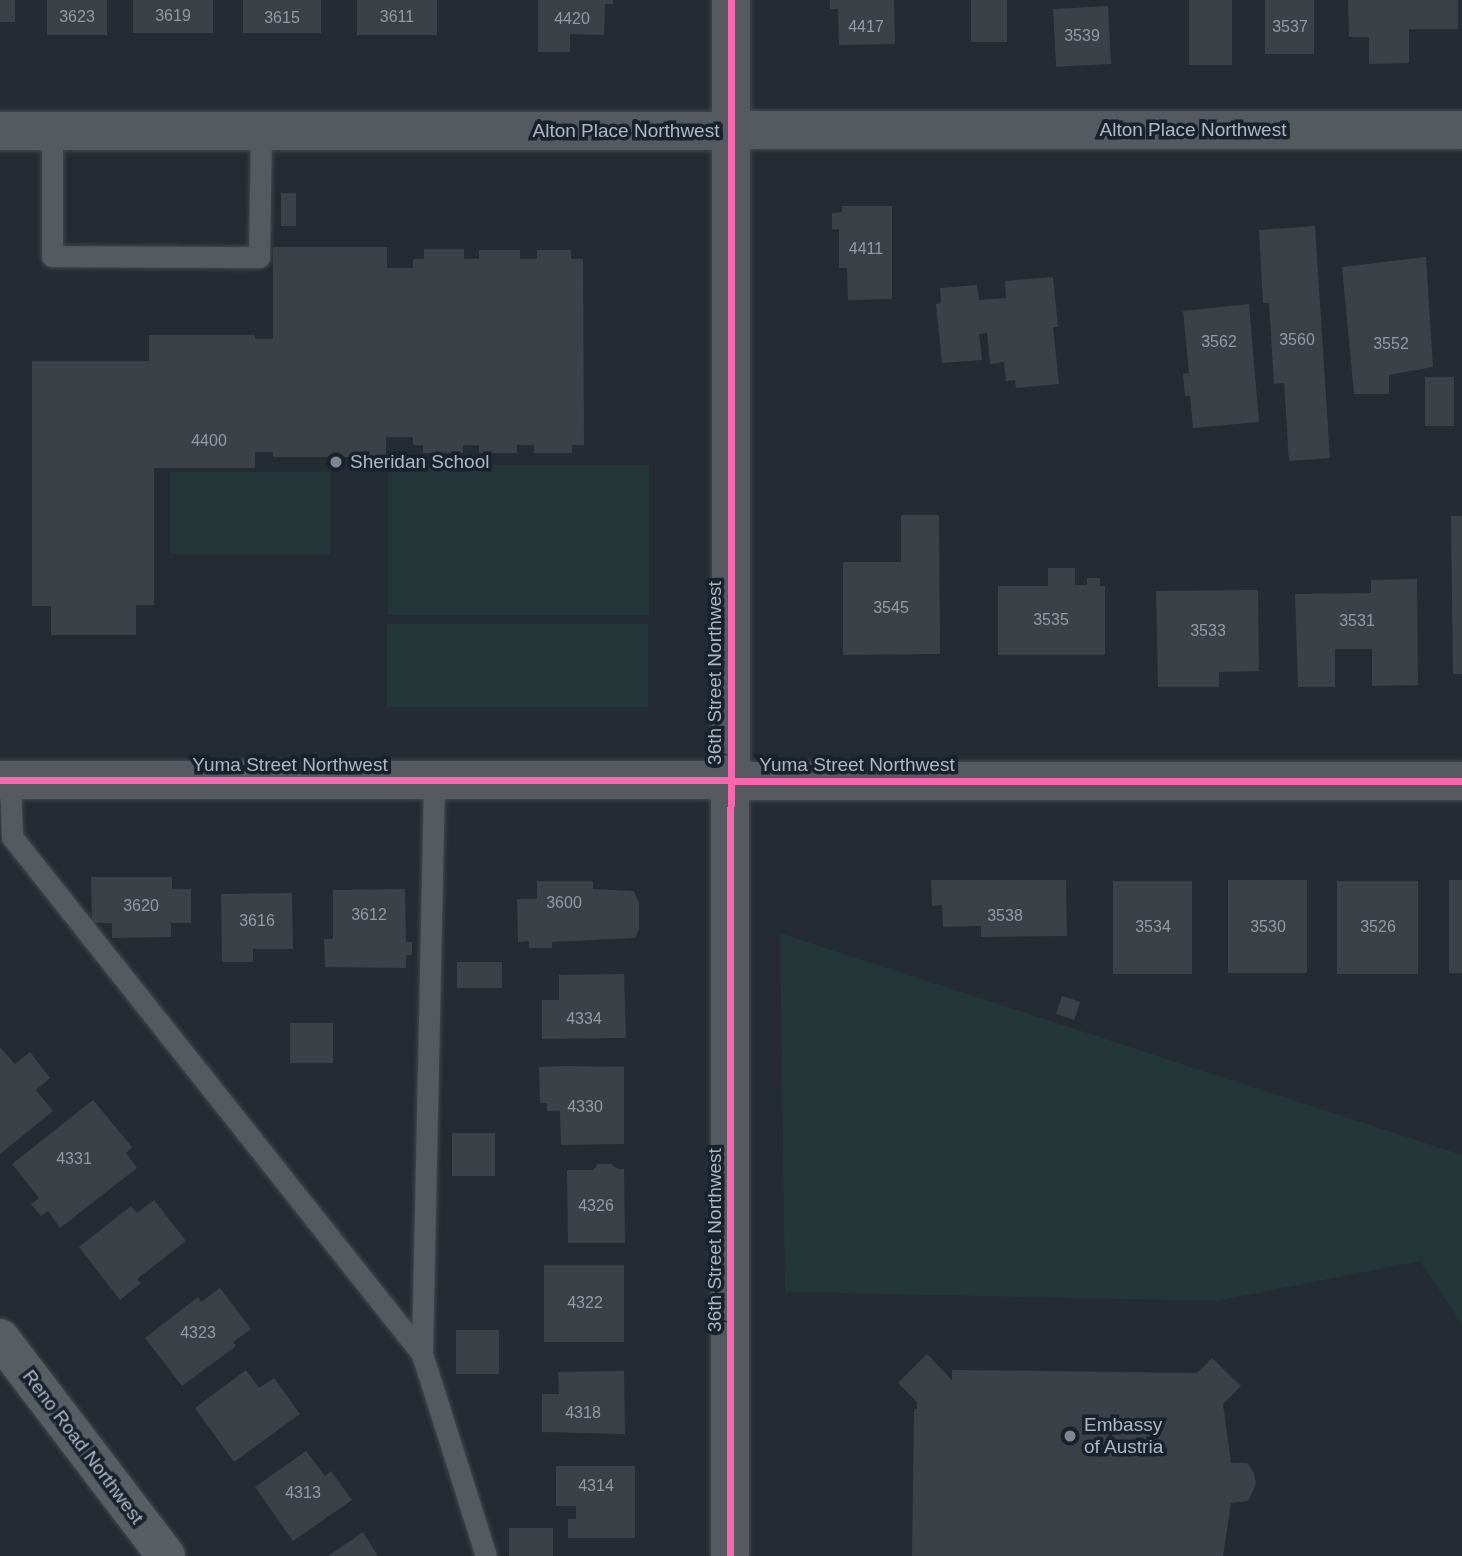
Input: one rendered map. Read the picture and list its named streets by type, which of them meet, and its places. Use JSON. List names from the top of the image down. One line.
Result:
{"streets":{"main road":["Reno Road Northwest"],"street":["Alton Place Northwest","36th Street Northwest","Yuma Street Northwest"]},"crossings":[["Alton Place Northwest","36th Street Northwest"],["36th Street Northwest","Yuma Street Northwest"]],"places":["Sheridan School","Embassy of Austria"],"house_numbers":["3619","3623","3611","3615","4420","4417","3537","3539","4411","3560","3562","3552","4400","3545","3535","3531","3533","3600","3620","3612","3538","3616","3534","3530","3526","4334","4330","4331","4326","4322","4323","4318","4314","4313"]}
